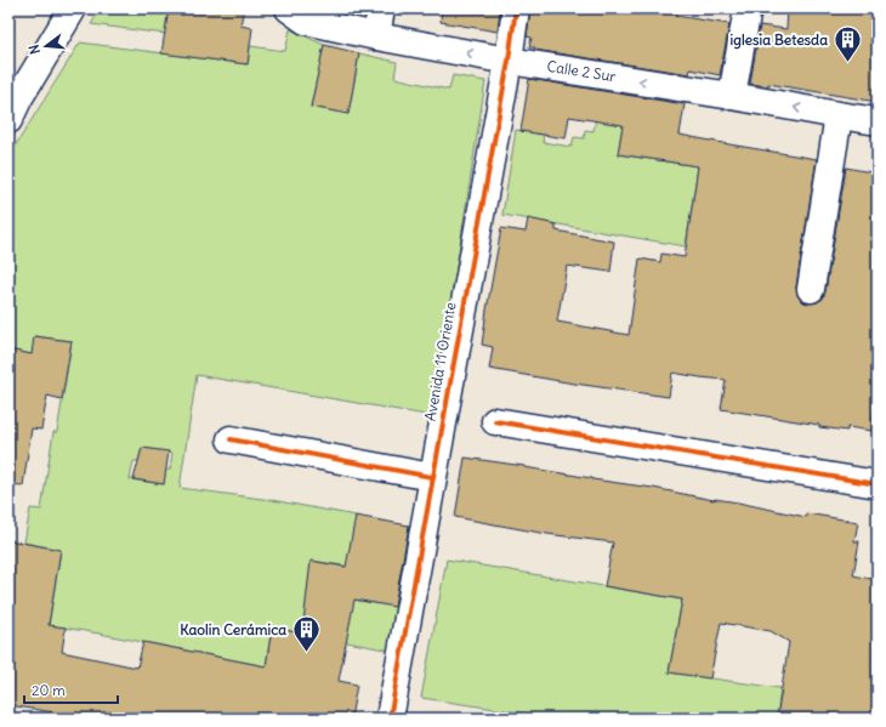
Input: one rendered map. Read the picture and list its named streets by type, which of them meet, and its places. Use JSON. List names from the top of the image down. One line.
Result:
{"streets":{"street":["Calle 2 Sur","Avenida 11 Oriente"]},"crossings":[["Calle 2 Sur","Avenida 11 Oriente"]],"one_way":["Calle 2 Sur"],"places":{"building":["iglesia Betesda","Kaolin Cerámica"]},"scale_bar":"20 m","north":"left"}
